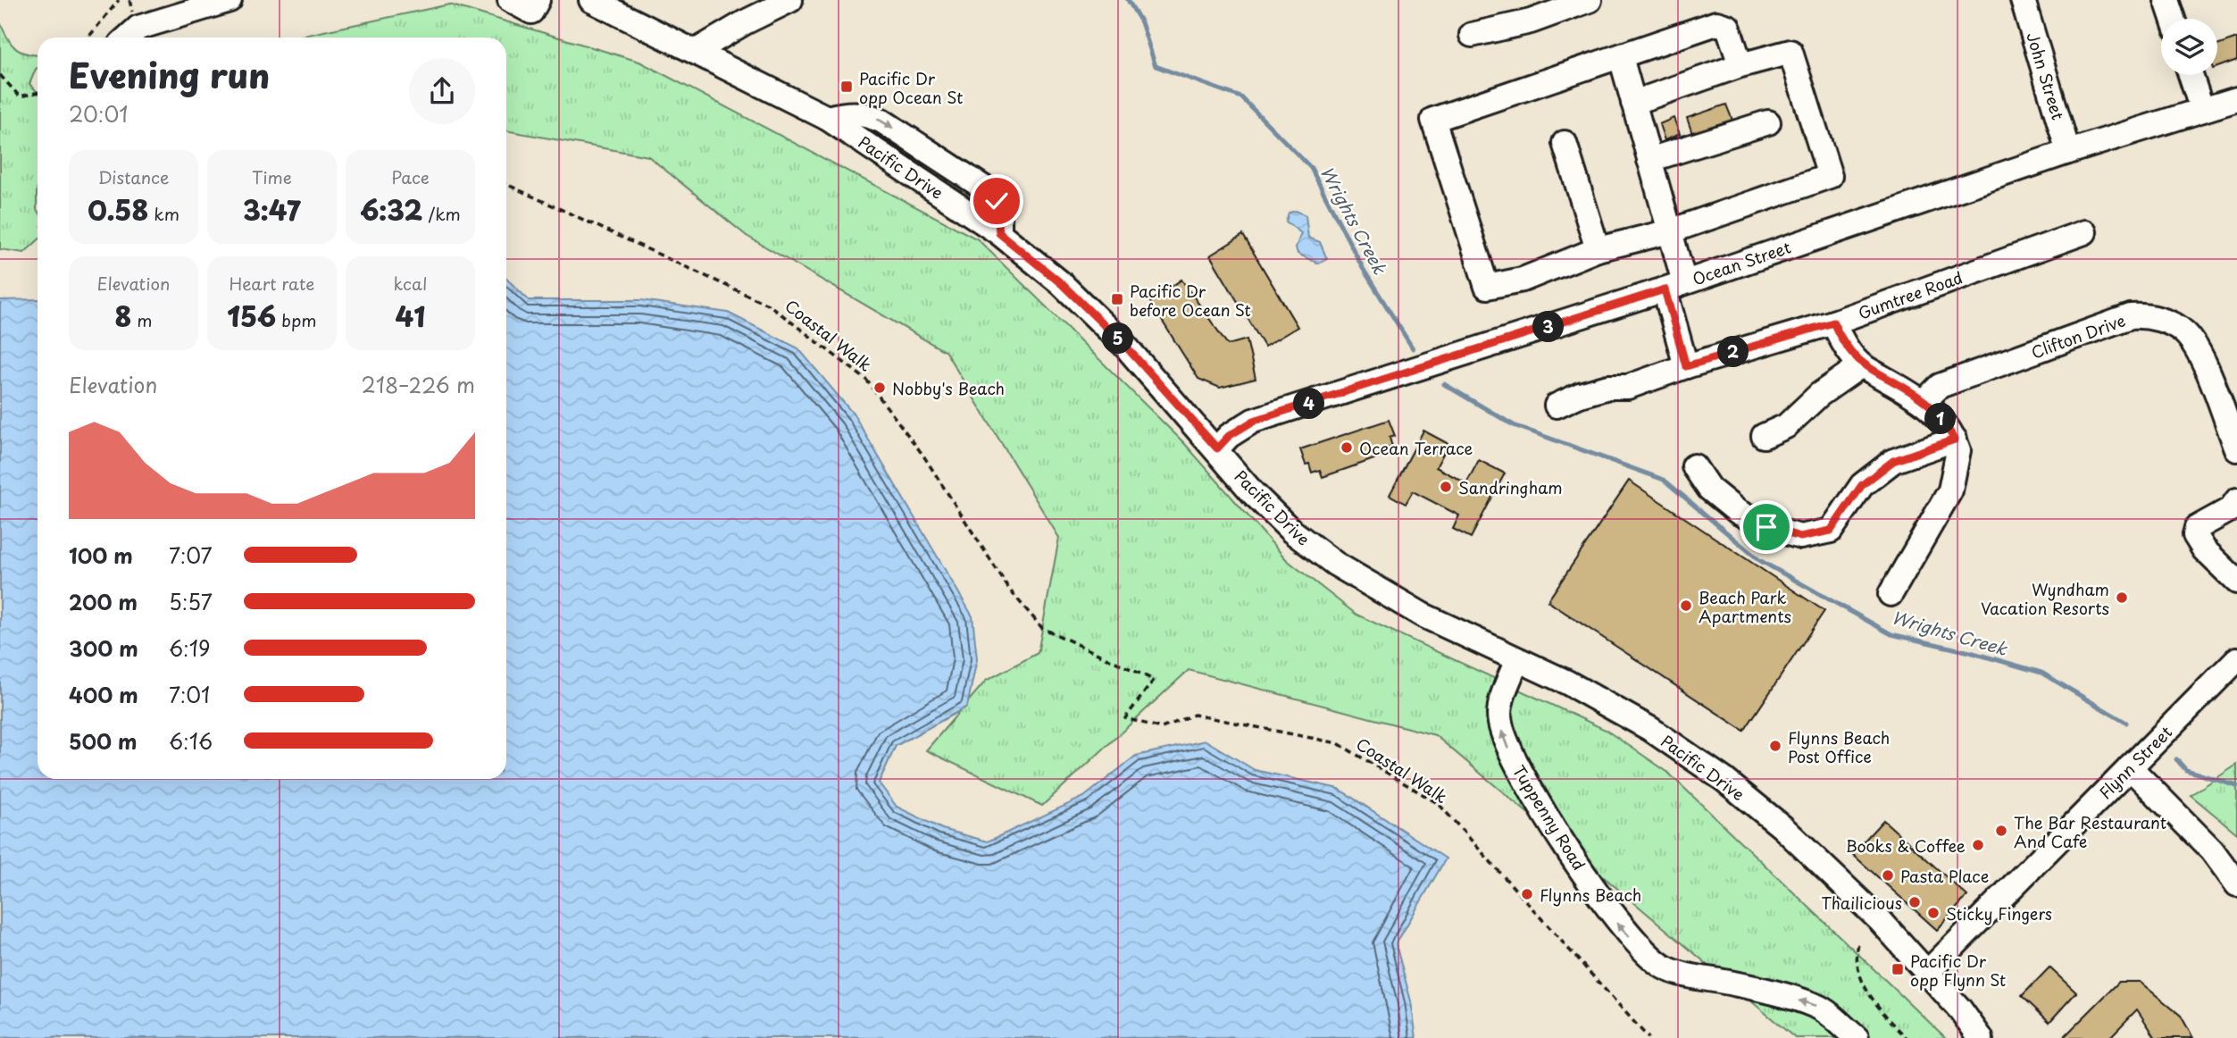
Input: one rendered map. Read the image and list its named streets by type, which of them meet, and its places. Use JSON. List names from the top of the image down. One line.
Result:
{"streets":{"street":["John Street","Pacific Drive","Ocean Street","Gumtree Road","Clifton Drive","Flynn Street","Tuppenny Road"],"path":["Coastal Walk"]},"crossings":[["John Street","Ocean Street"],["Pacific Drive","Ocean Street"],["Pacific Drive","Flynn Street"],["Pacific Drive","Tuppenny Road"]],"one_way":["Tuppenny Road"],"water":["Wrights Creek"],"places":{"transit":["Pacific Dr opp Ocean St","Pacific Dr before Ocean St","Pacific Dr opp Flynn St"],"other":["Nobby's Beach","Ocean Terrace","Sandringham","Wyndham Vacation Resorts","Beach Park Apartments","Flynns Beach Post Office","The Bar Restaurant And Cafe","Books & Coffee","Pasta Place","Flynns Beach","Thailicious","Sticky Fingers"]},"page":{"heading":["Evening run","20:01"],"stats":[["Distance","0.58 km"],["Time","3:47"],["Pace","6:32 /km"],["Elevation","8 m"],["Heart rate","156 bpm"],["kcal","41"]],"pins":["3","5","2","4","1"],"chart":["Elevation","218–226 m"],"list":[{"name":"100 m","note":"7:07"},{"name":"200 m","note":"5:57"},{"name":"300 m","note":"6:19"},{"name":"400 m","note":"7:01"},{"name":"500 m","note":"6:16"}]}}
